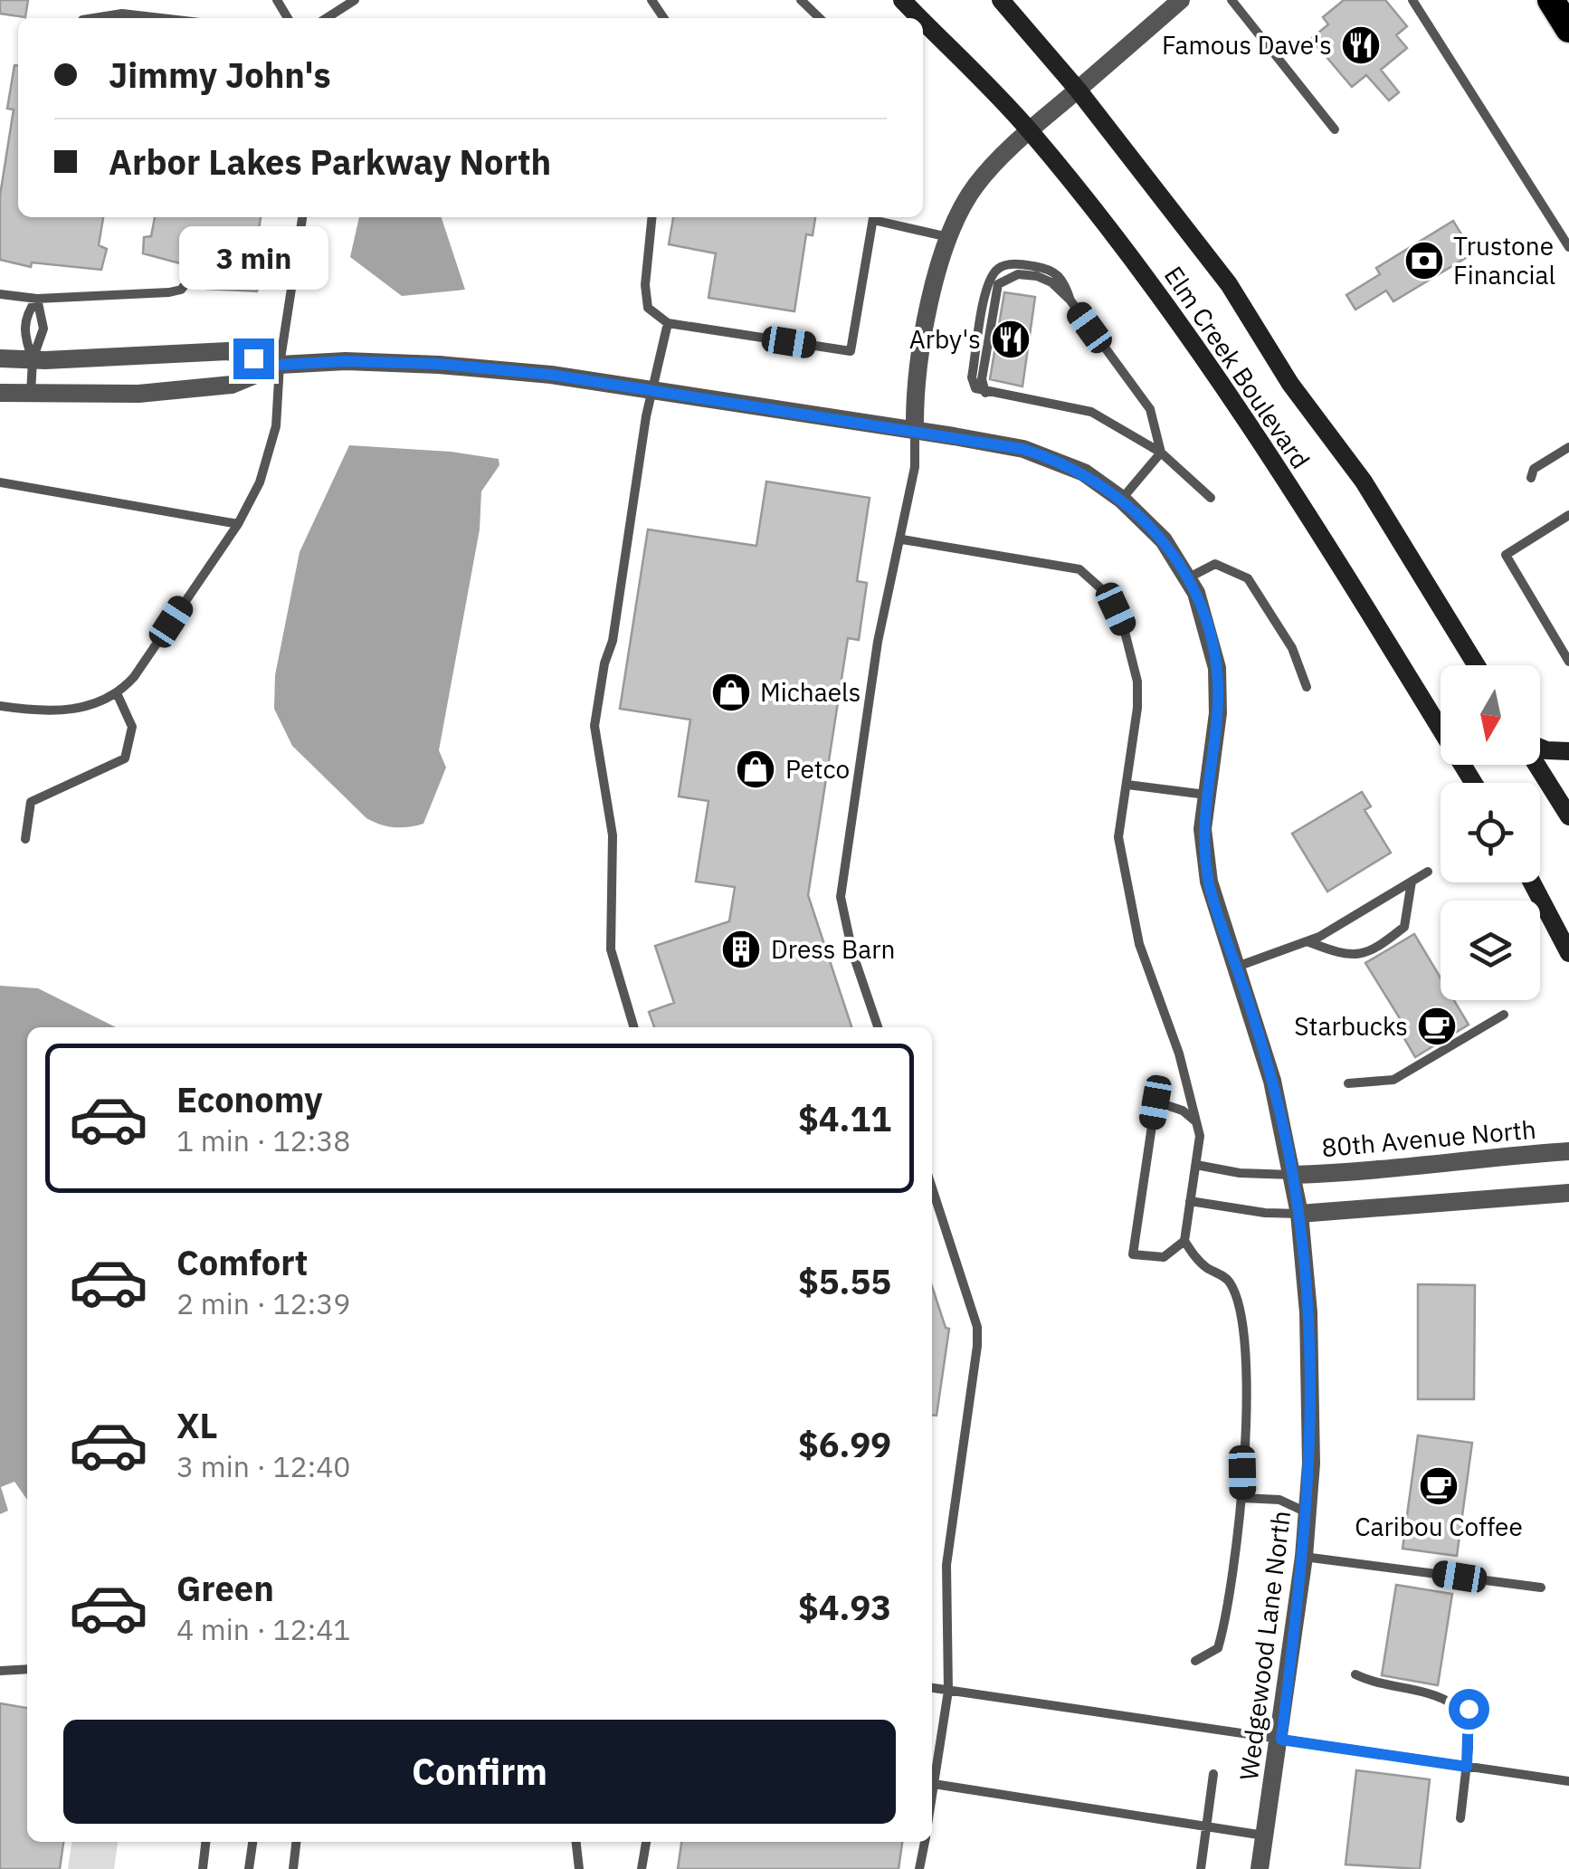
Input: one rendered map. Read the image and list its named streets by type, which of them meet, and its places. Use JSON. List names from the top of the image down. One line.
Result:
{"streets":{"main road":["Elm Creek Boulevard"],"street":["80th Avenue North","Wedgewood Lane North"]},"crossings":[["80th Avenue North","Wedgewood Lane North"]],"places":{"restaurant":["Famous Dave's","Arby's"],"bank":["Trustone Financial"],"shop":["Michaels","Petco"],"building":["Dress Barn"],"cafe":["Starbucks","Caribou Coffee"]},"north":"bottom","page":{"banner":["Jimmy John's","Arbor Lakes Parkway North"],"bubble":"3 min","list":[{"name":"Economy","note":"1 min · 12:38","value":"$4.11"},{"name":"Comfort","note":"2 min · 12:39","value":"$5.55"},{"name":"XL","note":"3 min · 12:40","value":"$6.99"},{"name":"Green","note":"4 min · 12:41","value":"$4.93"}],"buttons":"Confirm"}}
